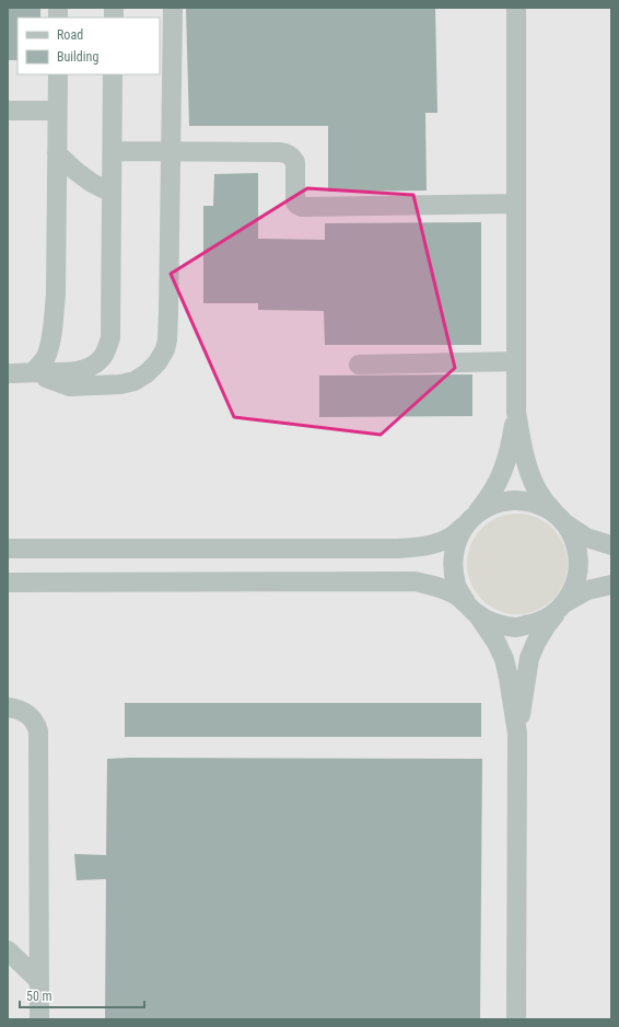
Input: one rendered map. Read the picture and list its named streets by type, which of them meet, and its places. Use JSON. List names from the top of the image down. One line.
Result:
{"legend":["Road","Building"],"scale_bar":"50 m"}
